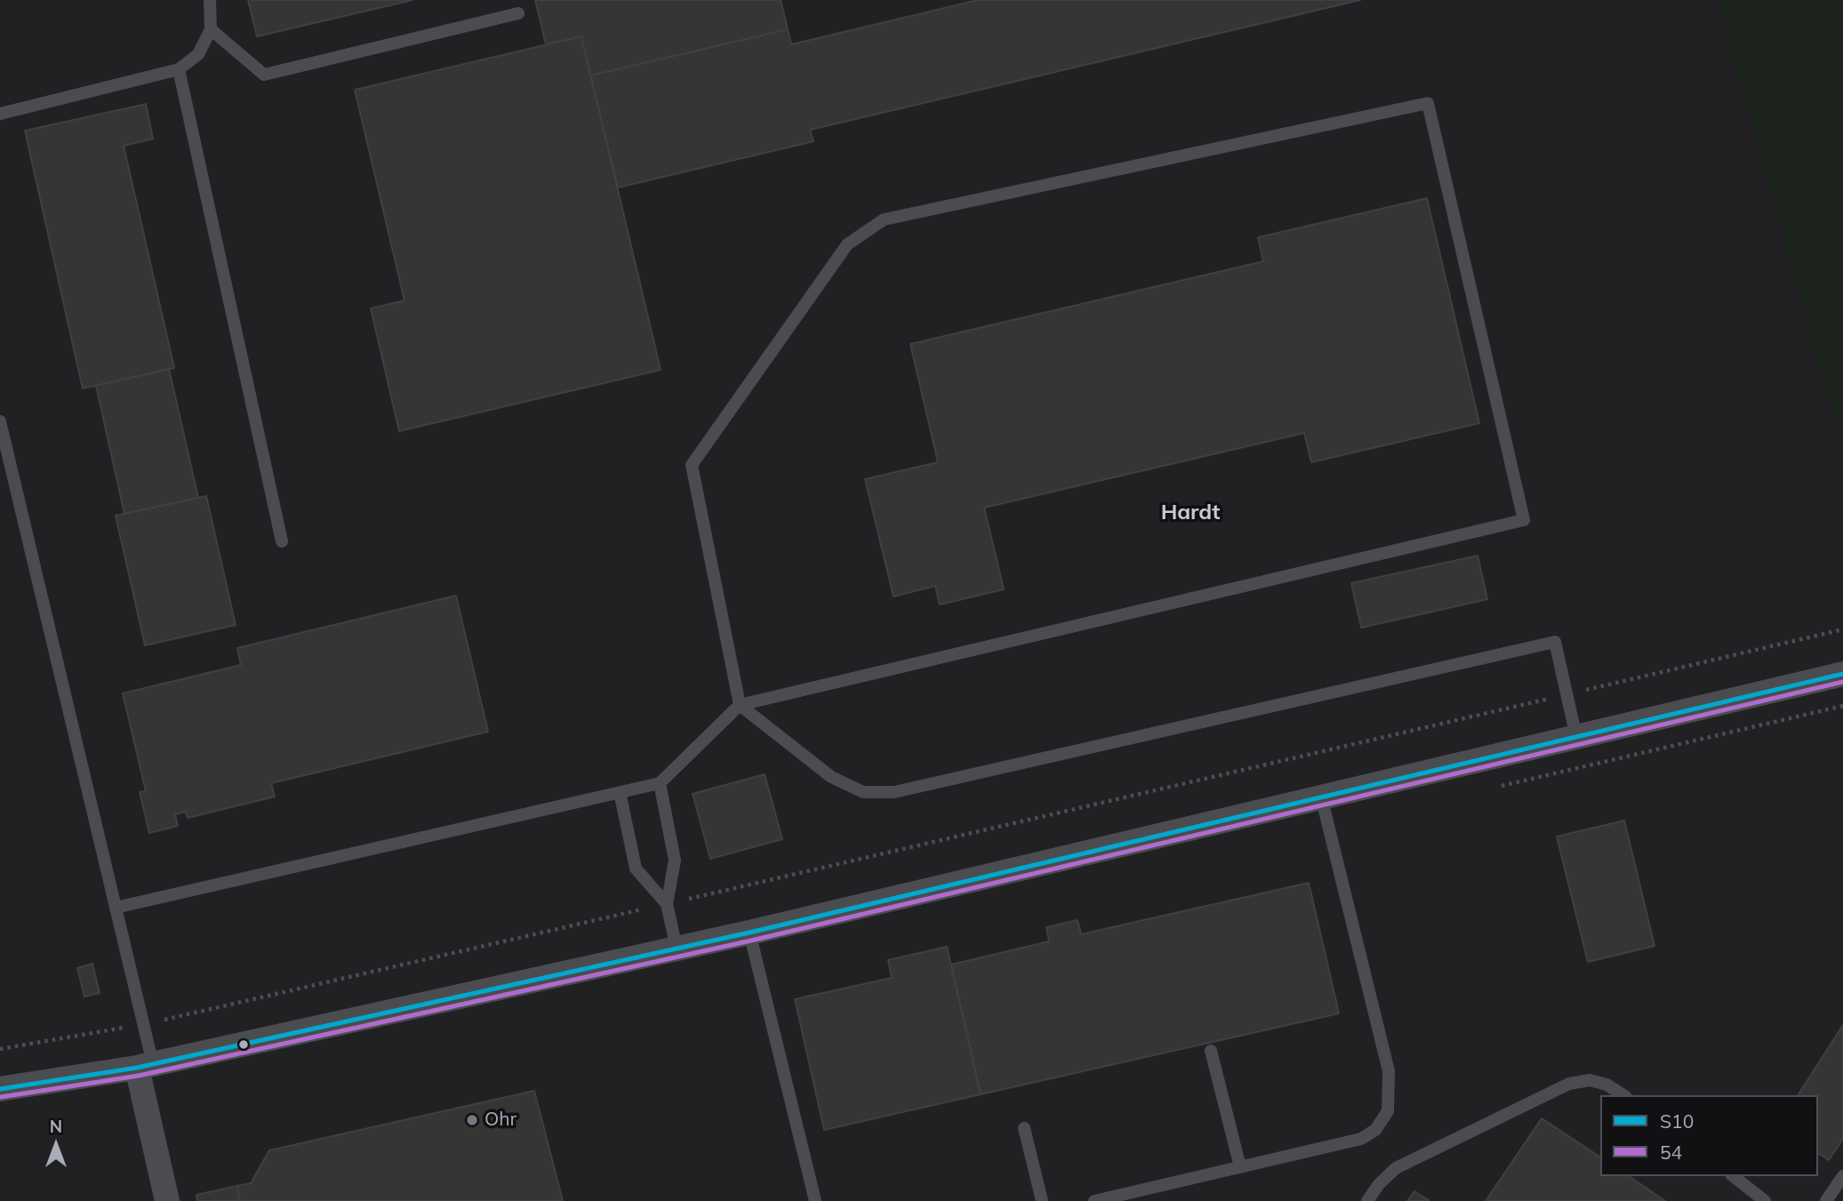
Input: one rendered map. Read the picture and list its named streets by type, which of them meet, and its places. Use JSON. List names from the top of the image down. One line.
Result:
{"districts":["Hardt"],"places":["Ohr"],"lines":["transit line S10","transit line 54"],"legend":["S10","54"],"north":"top"}
